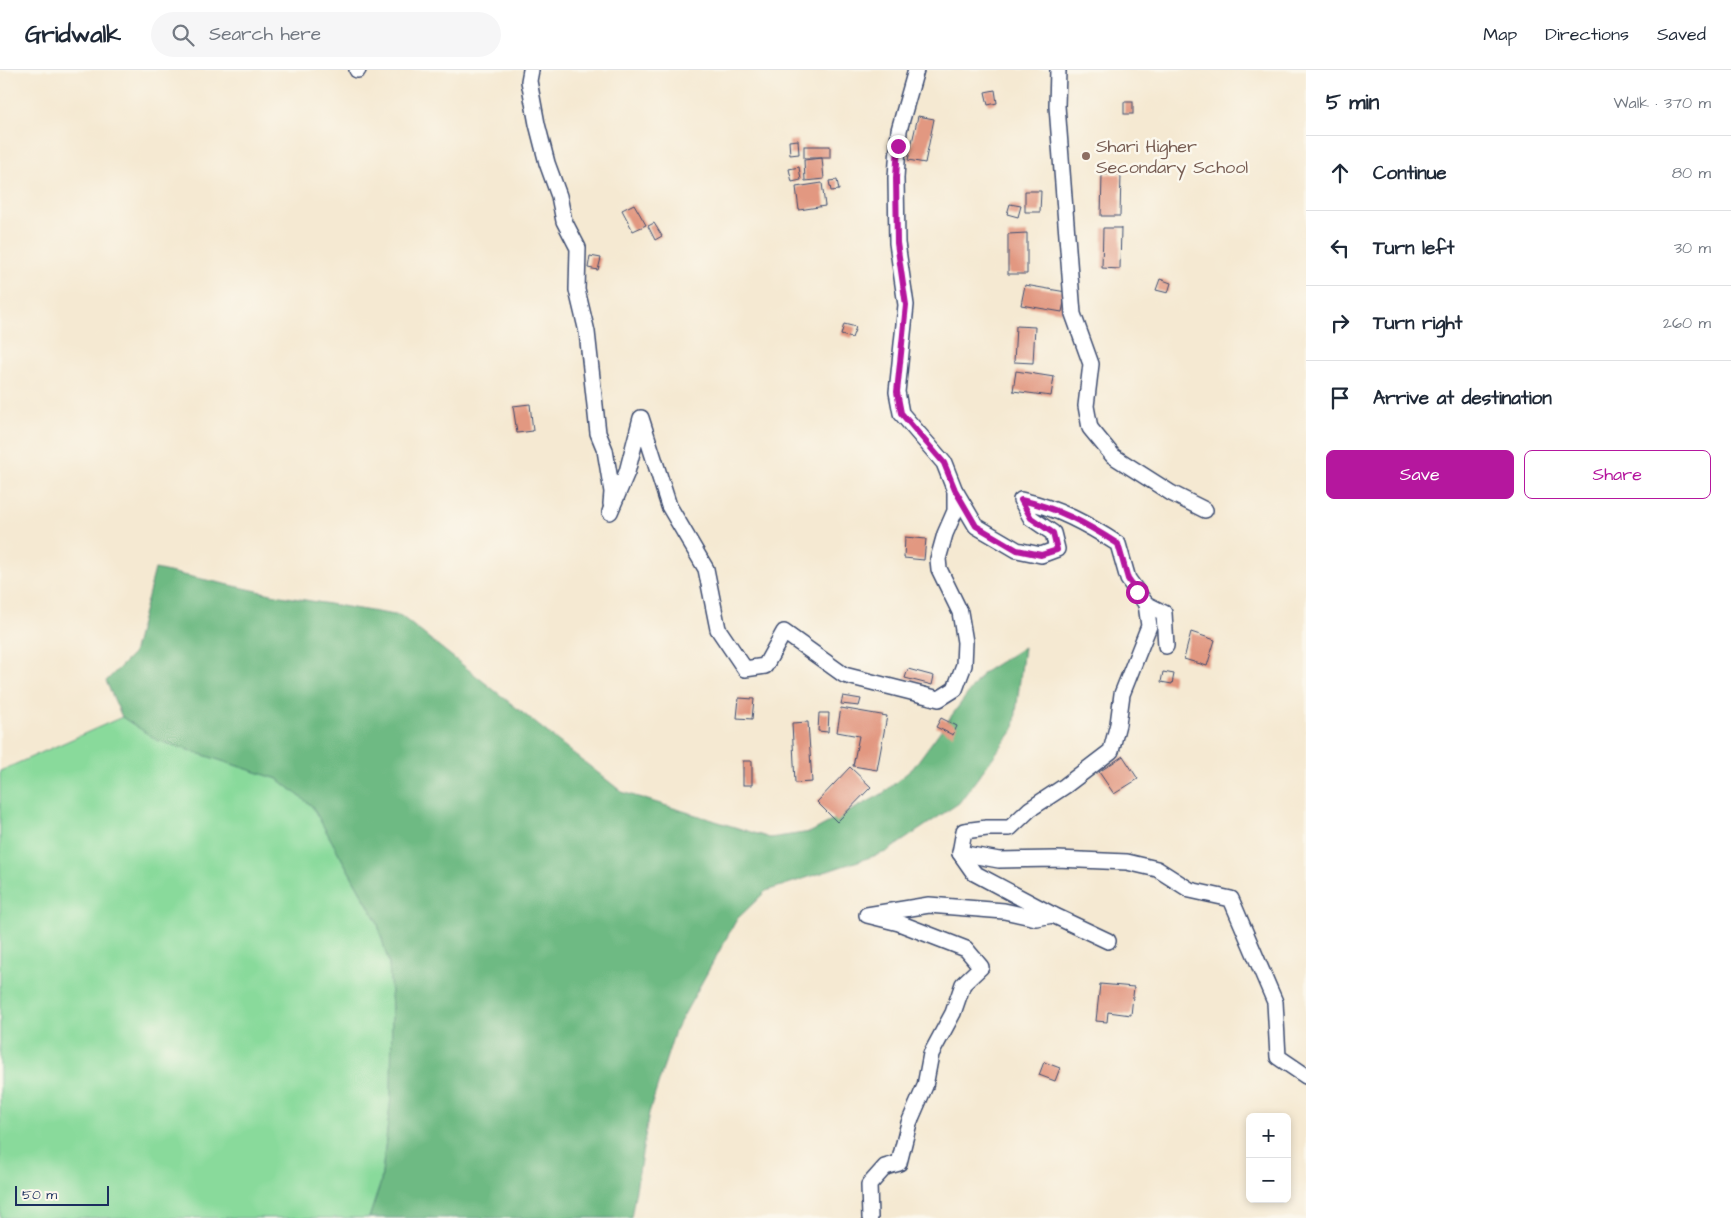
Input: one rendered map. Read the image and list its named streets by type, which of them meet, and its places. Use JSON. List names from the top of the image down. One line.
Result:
{"places":["Shari Higher Secondary School"],"scale_bar":"50 m","page":{"header":"Gridwalk","search":"Search here","nav":["Map","Directions","Saved"],"heading":["5 min","Walk · 370 m"],"list":[["Continue","80 m"],["Turn left","30 m"],["Turn right","260 m"],"Arrive at destination"],"buttons":["Save","Share"],"map_buttons":["+","−"],"scale":"50 m"}}
